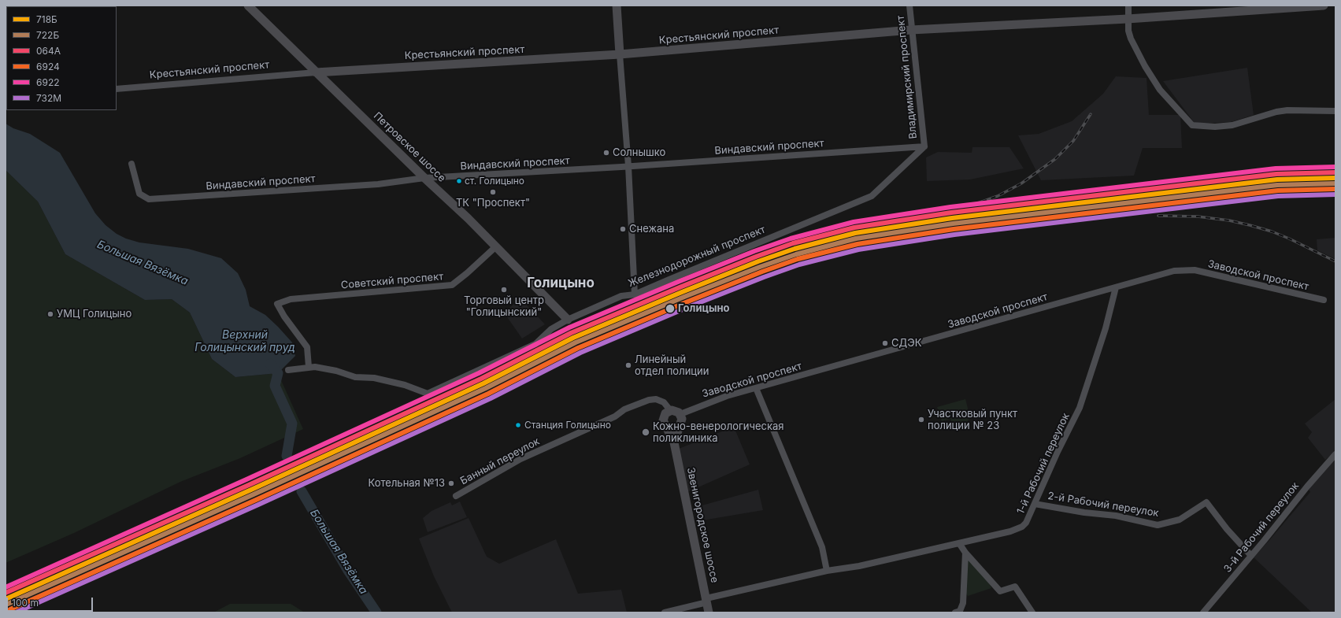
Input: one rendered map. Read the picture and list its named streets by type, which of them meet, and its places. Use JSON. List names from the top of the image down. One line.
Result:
{"streets":{"street":["Крестьянский проспект","Владимирский проспект","Петровское шоссе","Виндавский проспект","Железнодорожный проспект","Заводской проспект","Советский проспект","Банный переулок","1-й Рабочий переулок","2-й Рабочий переулок","Звенигородское шоссе","3-й Рабочий переулок"]},"crossings":[["Крестьянский проспект","Владимирский проспект"],["Крестьянский проспект","Петровское шоссе"],["Владимирский проспект","Виндавский проспект"],["Владимирский проспект","Железнодорожный проспект"],["Петровское шоссе","Виндавский проспект"],["Петровское шоссе","Железнодорожный проспект"],["Петровское шоссе","Советский проспект"],["Виндавский проспект","Железнодорожный проспект"],["Железнодорожный проспект","Советский проспект"],["Заводской проспект","Банный переулок"],["Заводской проспект","1-й Рабочий переулок"],["Заводской проспект","Звенигородское шоссе"],["Банный переулок","Звенигородское шоссе"],["1-й Рабочий переулок","2-й Рабочий переулок"],["1-й Рабочий переулок","Звенигородское шоссе"],["2-й Рабочий переулок","3-й Рабочий переулок"]],"districts":["Голицыно"],"water":["Большая Вязёмка","Верхний Голицынский пруд"],"places":["Солнышко","ст. Голицыно","ТК \"Проспект\"","Снежана","Торговый центр \"Голицынский\"","Голицыно","УМЦ Голицыно","СДЭК","Линейный отдел полиции","Участковый пункт полиции № 23","Станция Голицыно","Кожно-венерологическая поликлиника","Котельная №13"],"lines":["transit line 6922","transit line 064А","transit line 718Б","transit line 722Б","transit line 6924","transit line 732М"],"legend":["718Б","722Б","064А","6924","6922","732М"],"scale_bar":"100 m"}
